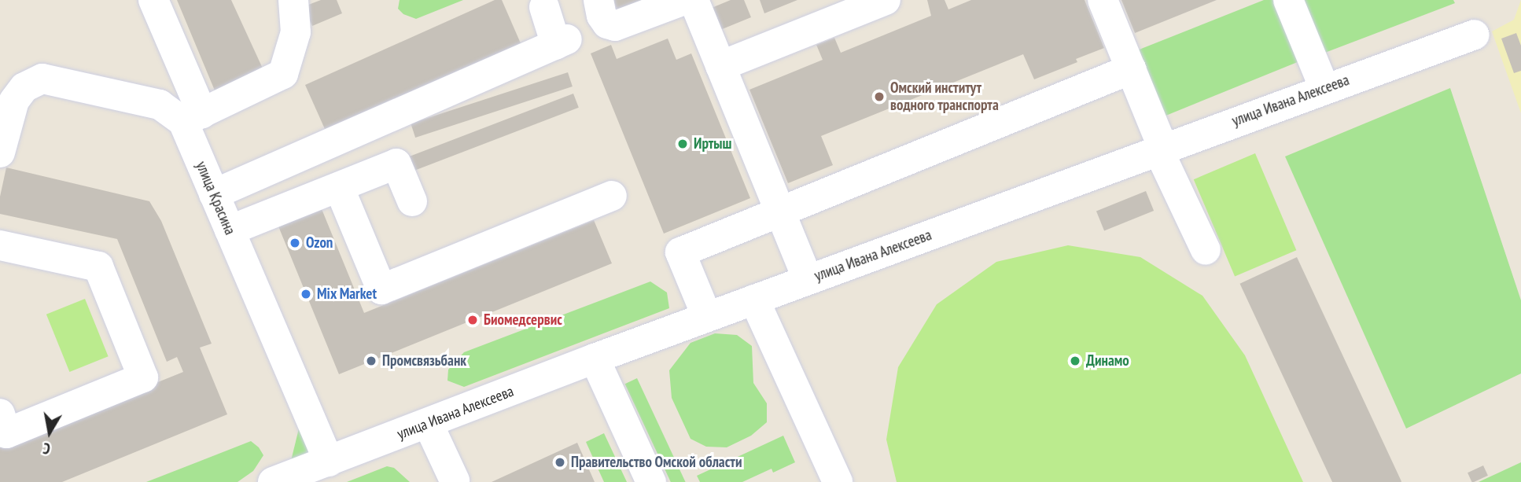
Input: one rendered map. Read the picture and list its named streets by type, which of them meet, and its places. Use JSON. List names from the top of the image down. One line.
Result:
{"streets":{"street":["улица Ивана Алексеева","улица Красина"]},"crossings":[["улица Ивана Алексеева","улица Красина"]],"places":["Омский институт водного транспорта","Иртыш","Ozon","Mix Market","Биомедсервис","Промсвязьбанк","Динамо","Правительство Омской области"],"north":"bottom"}
